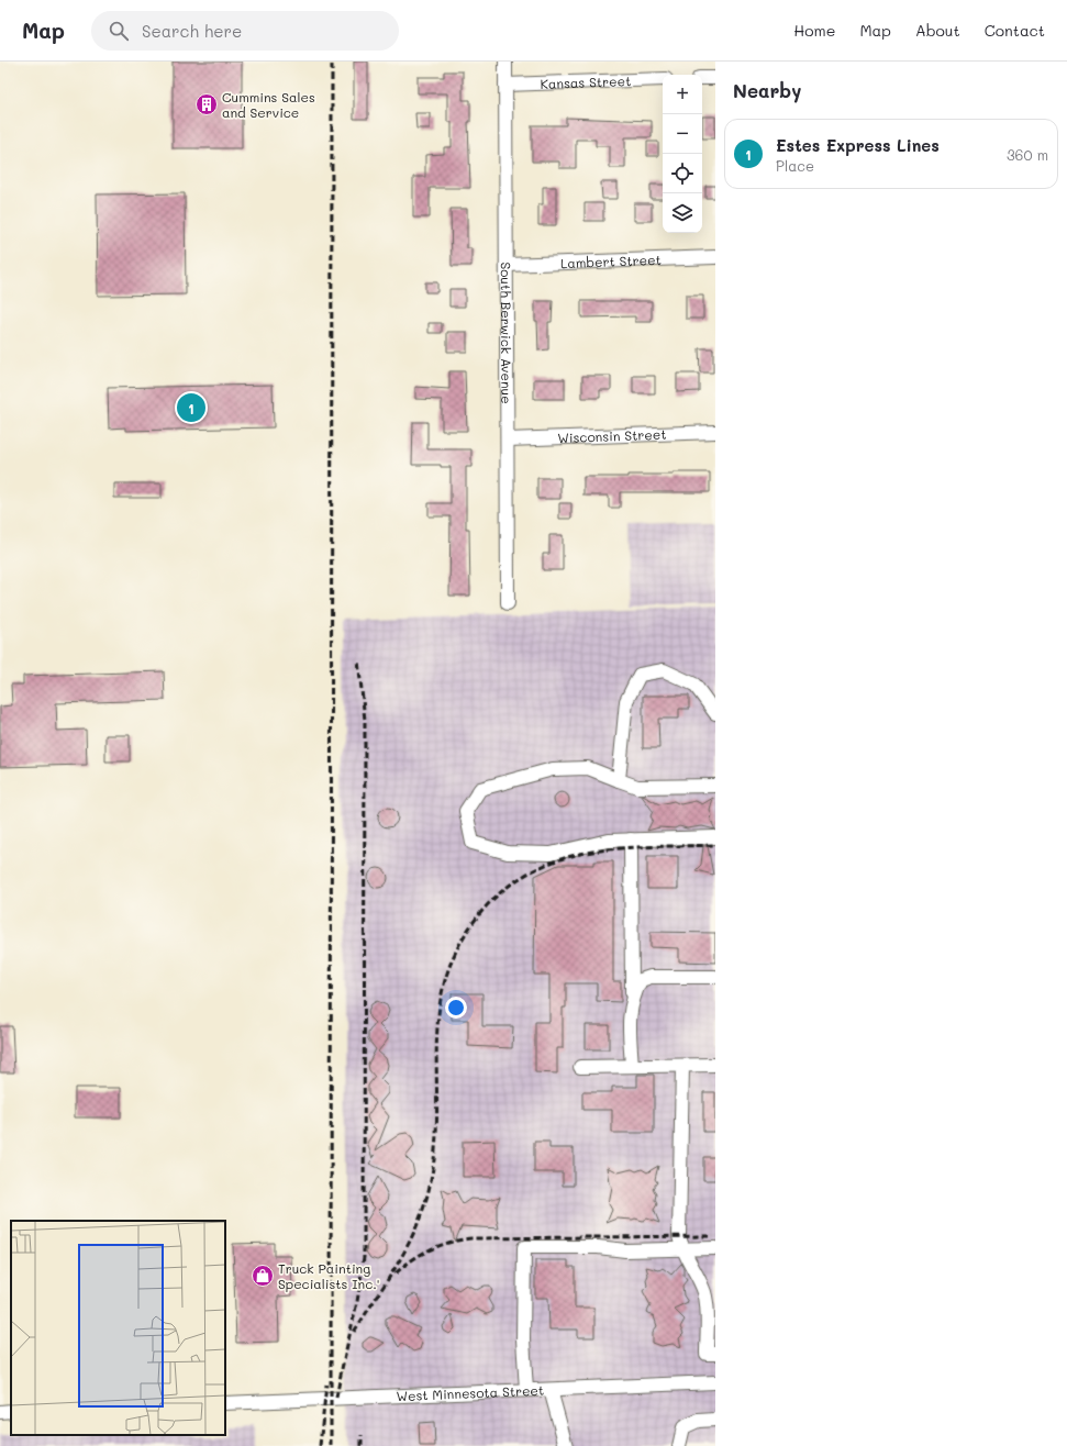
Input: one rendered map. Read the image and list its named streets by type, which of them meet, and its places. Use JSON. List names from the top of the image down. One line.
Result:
{"streets":{"street":["Kansas Street","Lambert Street","South Berwick Avenue","Wisconsin Street","West Minnesota Street"]},"crossings":[["Kansas Street","South Berwick Avenue"],["Lambert Street","South Berwick Avenue"],["South Berwick Avenue","Wisconsin Street"]],"places":{"building":["Cummins Sales and Service"],"shop":["Truck Painting Specialists Inc.'"]},"page":{"header":"Map","search":"Search here","nav":["Home","Map","About","Contact"],"heading":"Nearby","map_buttons":["+","−"],"list":[{"mark":"1","name":"Estes Express Lines","note":"Place","value":"360 m"}],"pins":"1"}}
